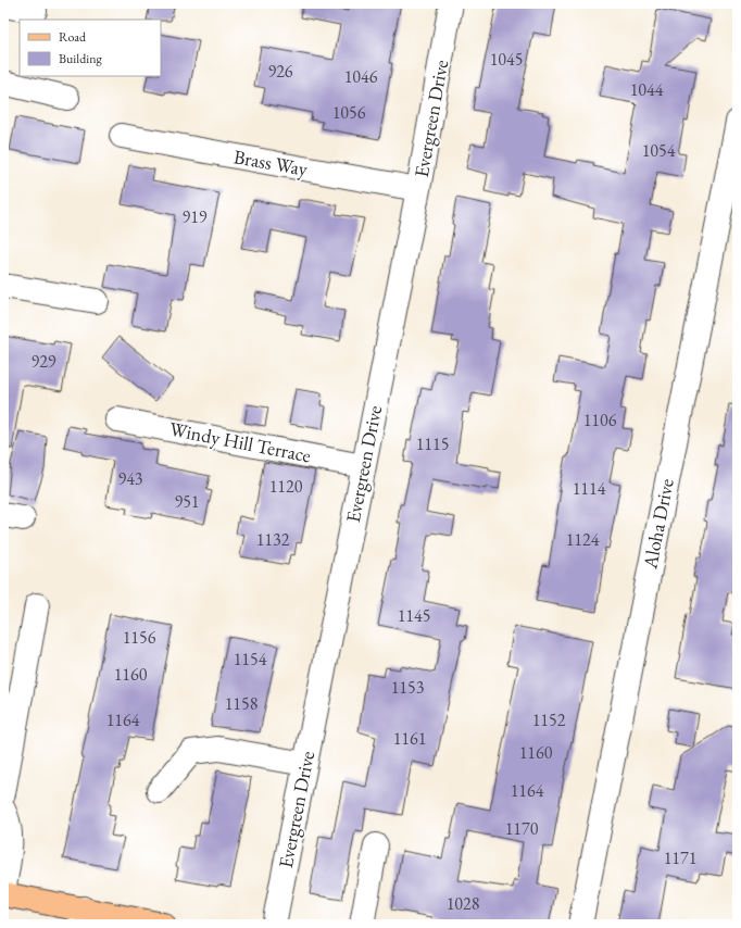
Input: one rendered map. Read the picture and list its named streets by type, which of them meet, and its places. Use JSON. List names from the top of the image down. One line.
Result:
{"streets":{"street":["Evergreen Drive","Brass Way","Windy Hill Terrace","Aloha Drive"]},"crossings":[["Evergreen Drive","Brass Way"],["Evergreen Drive","Windy Hill Terrace"]],"house_numbers":["1045","926","1046","1044","1056","1054","919","929","1106","1115","943","1120","1114","951","1132","1124","1145","1156","1154","1160","1153","1158","1164","1152","1161","1160","1164","1170","1171","1028"],"legend":["Road","Building"]}
